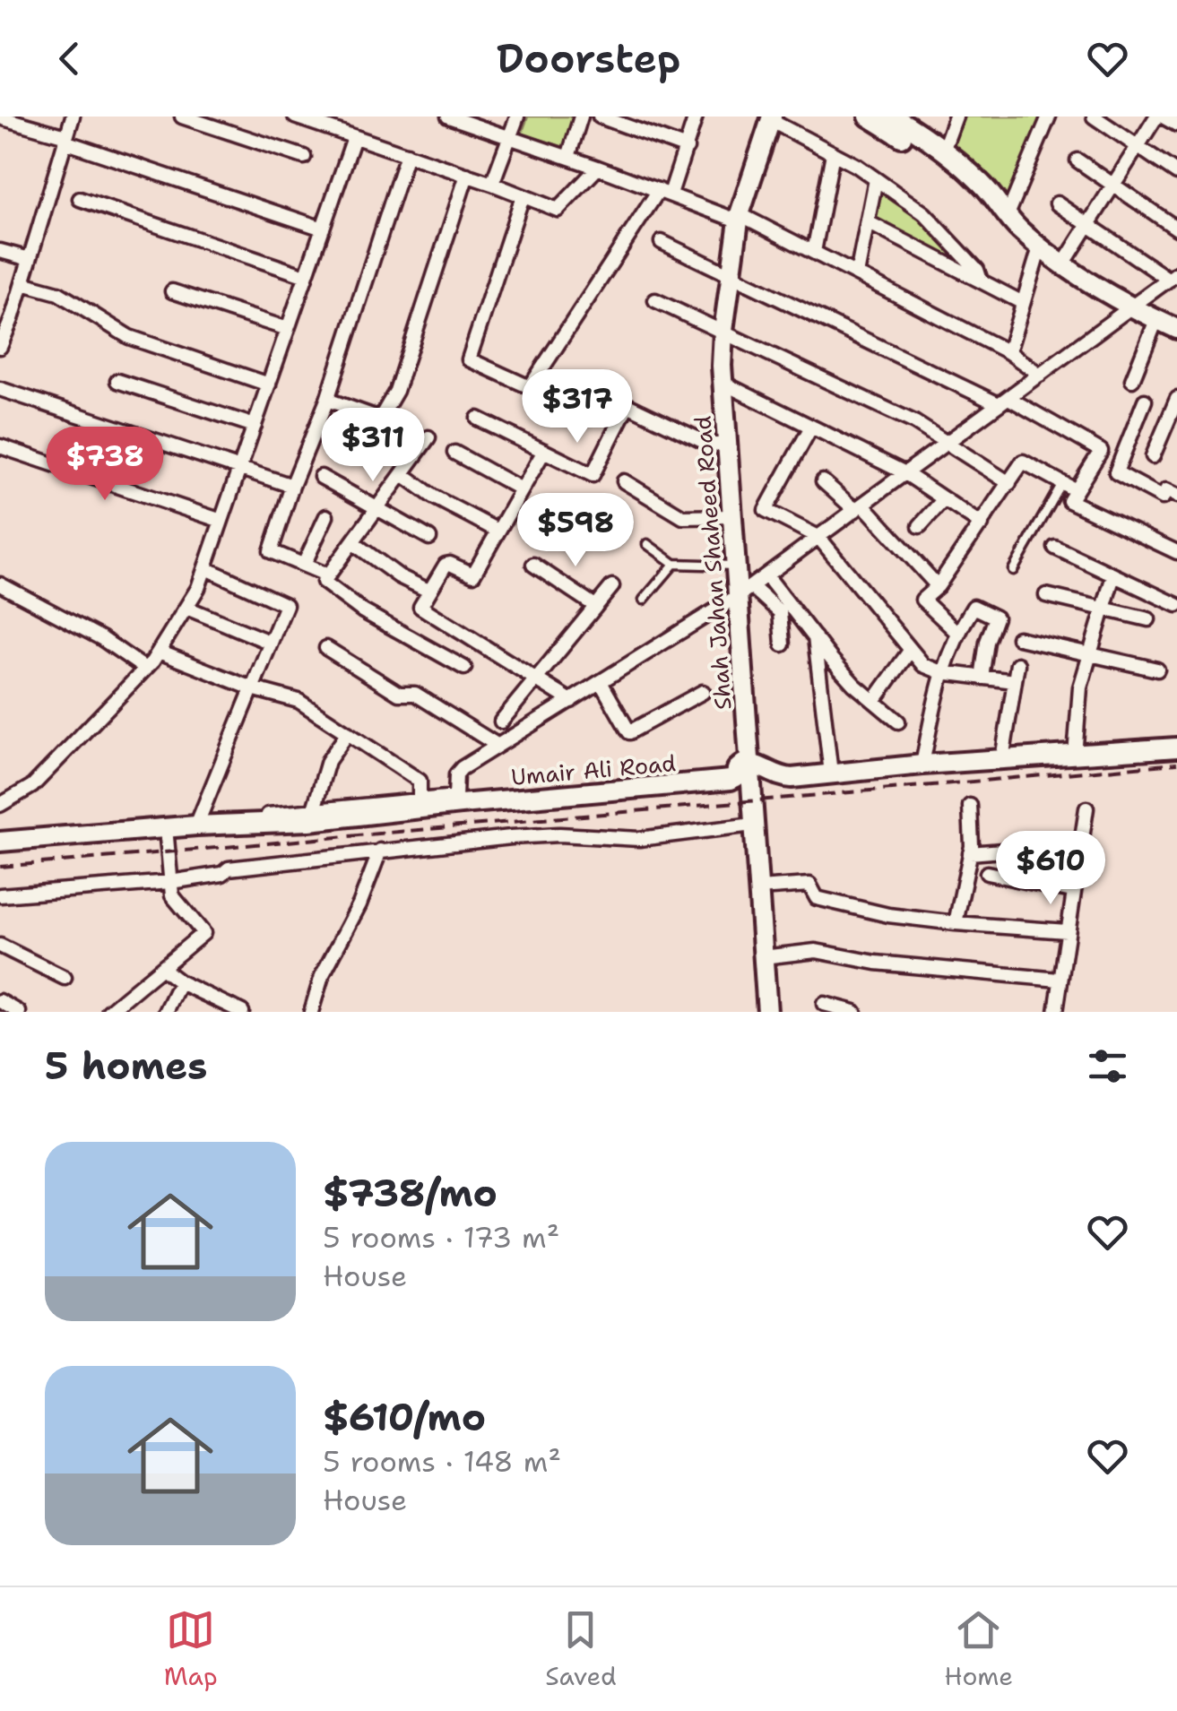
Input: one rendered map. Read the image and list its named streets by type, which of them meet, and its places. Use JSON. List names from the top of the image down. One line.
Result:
{"streets":{"street":["Shah Jahan Shaheed Road","Umair Ali Road"]},"crossings":[["Shah Jahan Shaheed Road","Umair Ali Road"]],"page":{"header":"Doorstep","price":["$317","$311","$738","$598","$610"],"heading":"5 homes","list":[{"name":"$738/mo","note":"5 rooms · 173 m² · House"},{"name":"$610/mo","note":"5 rooms · 148 m² · House"}],"tabs":["Map","Saved","Home"]}}
